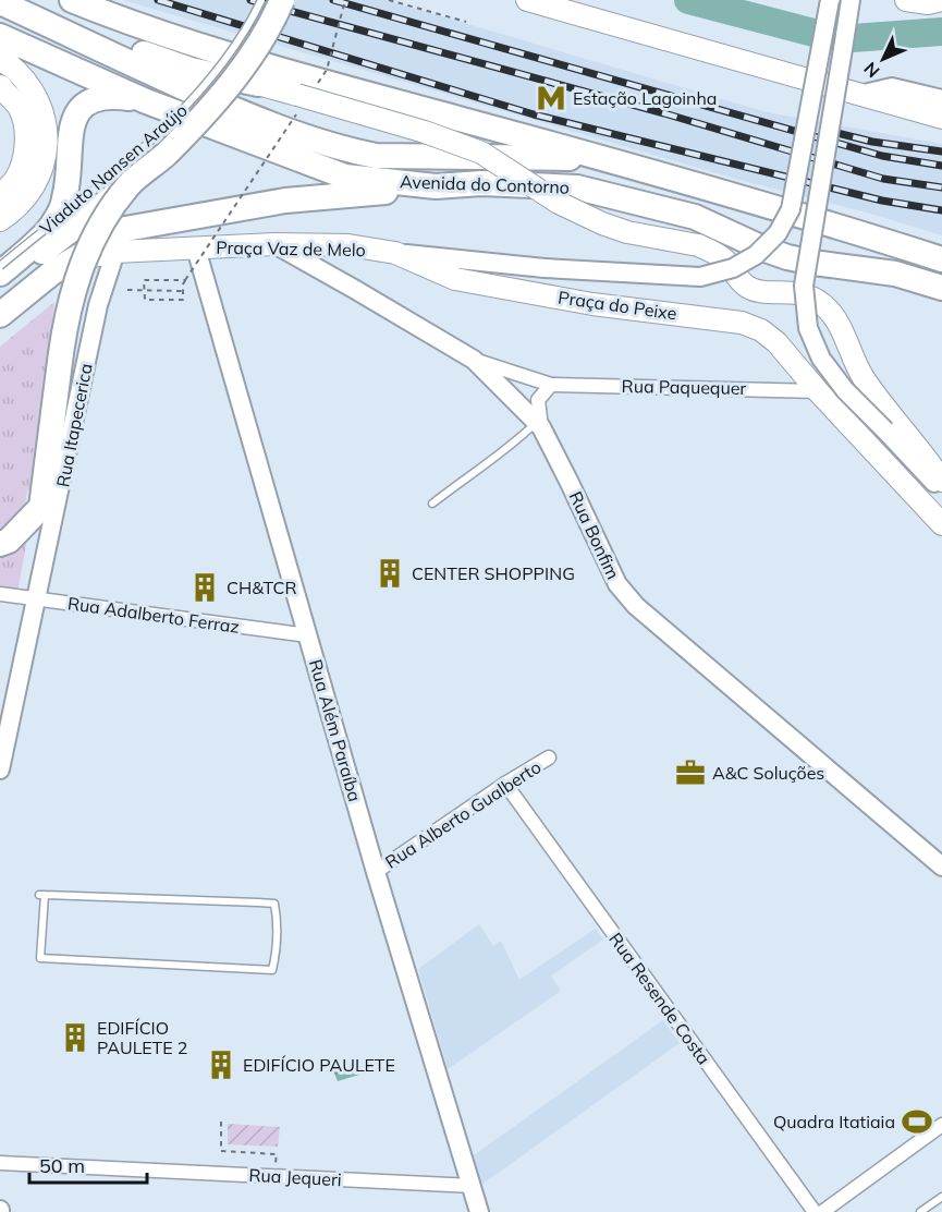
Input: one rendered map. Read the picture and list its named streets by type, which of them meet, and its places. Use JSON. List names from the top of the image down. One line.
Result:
{"streets":{"highway":["Avenida do Contorno"],"main road":["Praça Vaz de Melo","Praça do Peixe"],"street":["Rua Paquequer","Rua Itapecerica","Rua Bonfim","Rua Adalberto Ferraz","Rua Além Paraíba","Rua Alberto Gualberto","Rua Resende Costa","Rua Jequeri"],"lane":["Viaduto Nansen Araújo"]},"crossings":[["Praça Vaz de Melo","Praça do Peixe"],["Praça Vaz de Melo","Rua Itapecerica"],["Praça Vaz de Melo","Rua Bonfim"],["Praça Vaz de Melo","Rua Além Paraíba"],["Praça do Peixe","Rua Paquequer"],["Rua Paquequer","Rua Bonfim"],["Rua Itapecerica","Rua Adalberto Ferraz"],["Rua Adalberto Ferraz","Rua Além Paraíba"],["Rua Além Paraíba","Rua Alberto Gualberto"],["Rua Além Paraíba","Rua Jequeri"],["Rua Alberto Gualberto","Rua Resende Costa"]],"places":{"metro station":["Estação Lagoinha"],"building":["CENTER SHOPPING","CH&TCR","EDIFÍCIO PAULETE 2","EDIFÍCIO PAULETE"],"office":["A&C Soluções"],"sports":["Quadra Itatiaia"]},"scale_bar":"50 m","north":"bottom left"}
